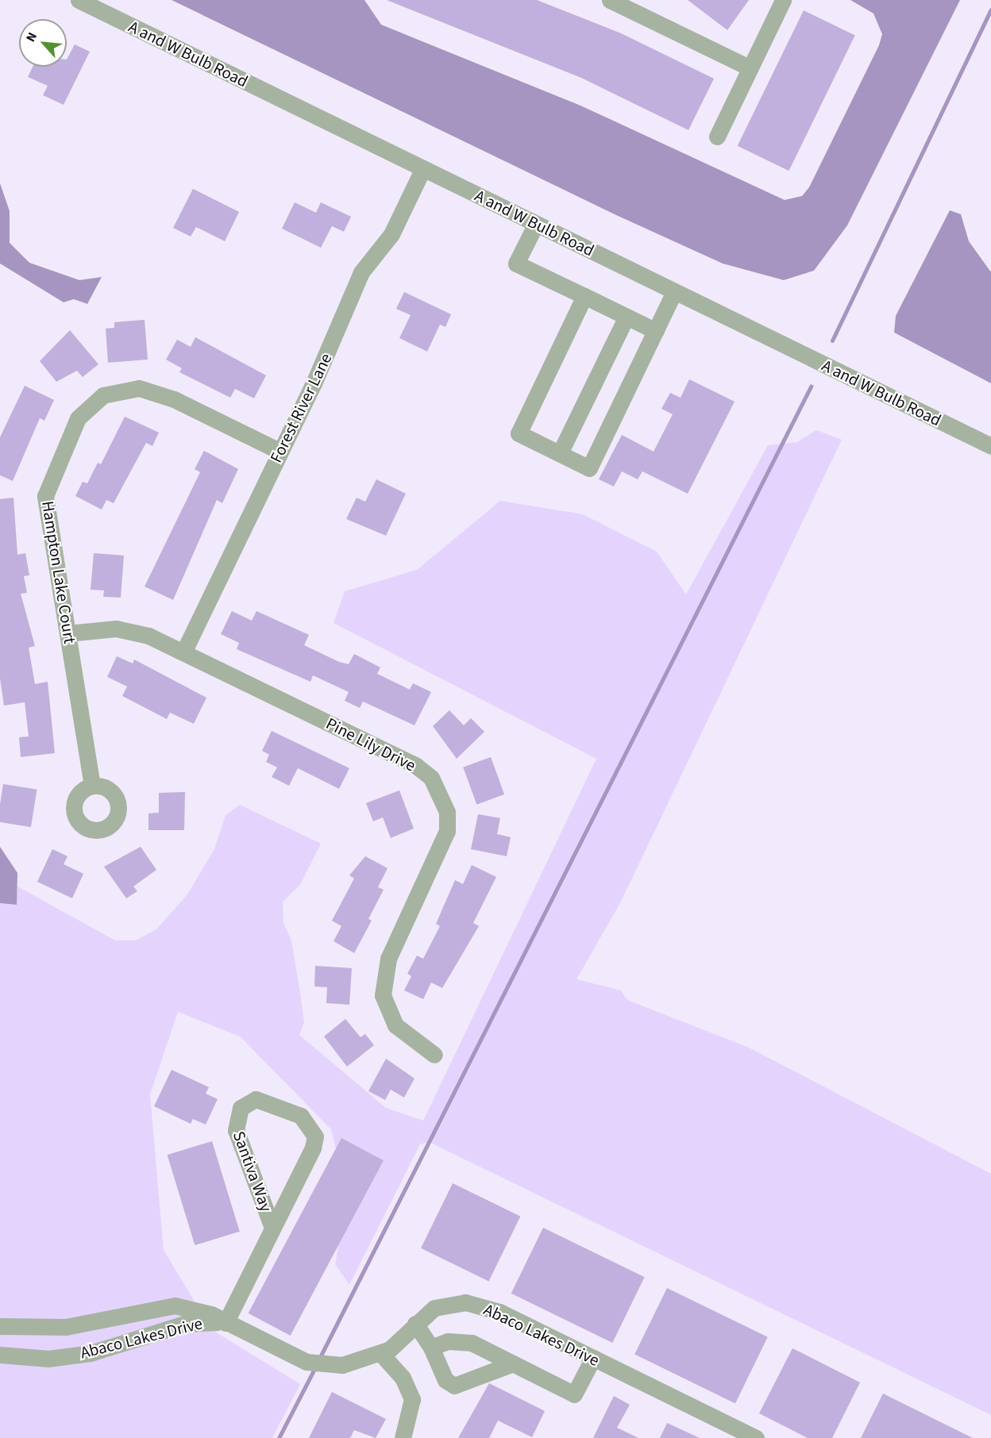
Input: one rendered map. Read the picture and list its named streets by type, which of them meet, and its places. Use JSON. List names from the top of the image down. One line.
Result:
{"streets":{"street":["A and W Bulb Road","Forest River Lane","Hampton Lake Court","Pine Lily Drive","Santiva Way","Abaco Lakes Drive"]},"crossings":[["A and W Bulb Road","Forest River Lane"],["Forest River Lane","Hampton Lake Court"],["Forest River Lane","Pine Lily Drive"],["Hampton Lake Court","Pine Lily Drive"],["Santiva Way","Abaco Lakes Drive"]],"north":"top left"}
